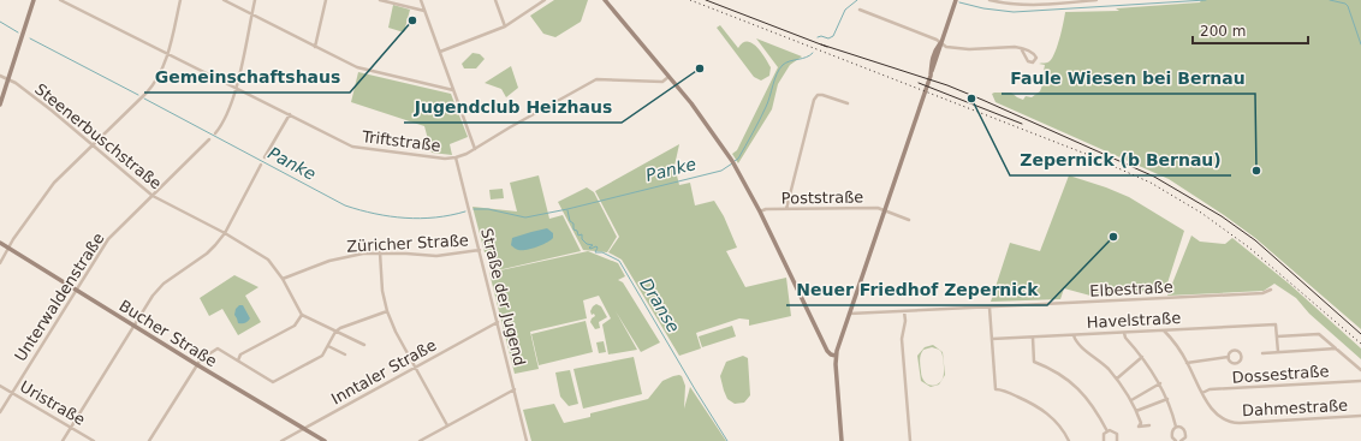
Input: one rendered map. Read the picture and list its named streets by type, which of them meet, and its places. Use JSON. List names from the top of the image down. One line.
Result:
{"streets":{"street":["Steenerbuschstraße","Triftstraße","Poststraße","Züricher Straße","Elbestraße","Unterwaldenstraße","Straße der Jugend","Havelstraße","Bucher Straße","Inntaler Straße","Dossestraße","Uristraße","Dahmestraße"]},"crossings":[["Steenerbuschstraße","Züricher Straße"],["Steenerbuschstraße","Unterwaldenstraße"],["Triftstraße","Straße der Jugend"],["Züricher Straße","Straße der Jugend"],["Unterwaldenstraße","Bucher Straße"],["Unterwaldenstraße","Uristraße"],["Straße der Jugend","Inntaler Straße"],["Havelstraße","Dahmestraße"],["Bucher Straße","Inntaler Straße"],["Dossestraße","Dahmestraße"]],"water":["Panke","Dranse"],"places":["Gemeinschaftshaus","Jugendclub Heizhaus","Zepernick (b Bernau)","Faule Wiesen bei Bernau","Neuer Friedhof Zepernick"],"scale_bar":"200 m"}
